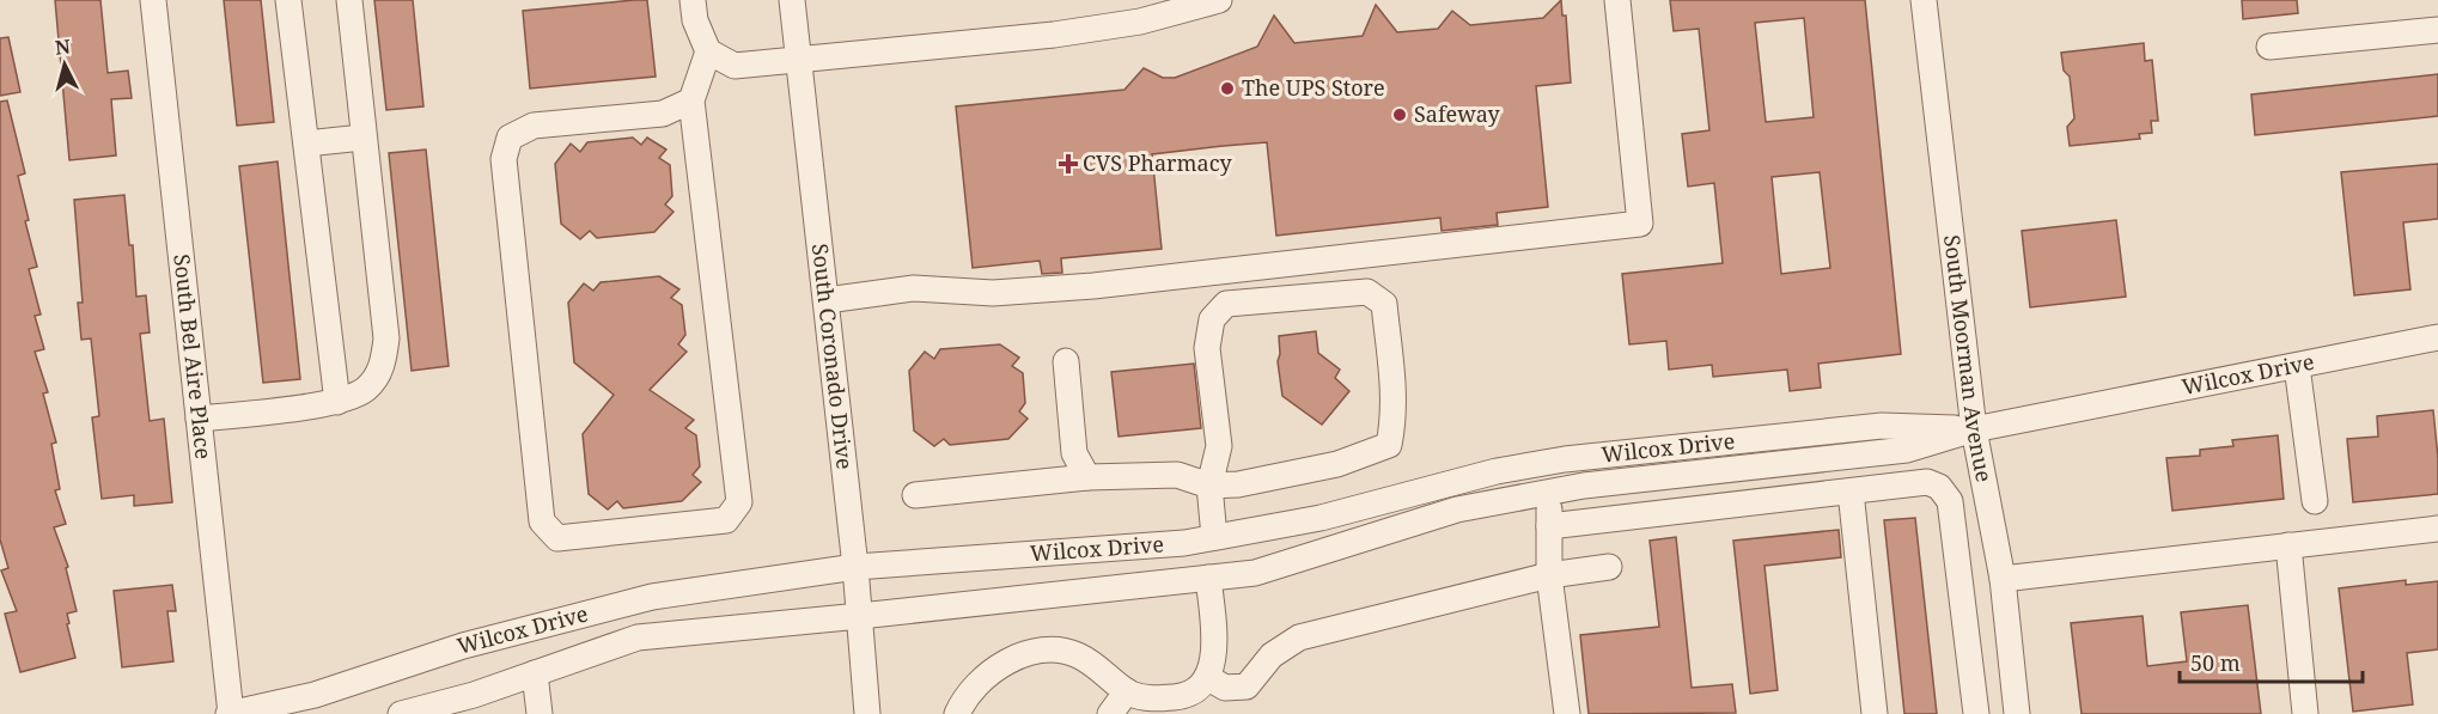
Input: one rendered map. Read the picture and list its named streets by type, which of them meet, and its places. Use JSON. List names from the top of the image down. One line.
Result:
{"streets":{"street":["South Bel Aire Place","South Coronado Drive","South Moorman Avenue","Wilcox Drive"]},"crossings":[["South Bel Aire Place","Wilcox Drive"],["South Coronado Drive","Wilcox Drive"],["South Moorman Avenue","Wilcox Drive"]],"places":{"other":["The UPS Store","Safeway"],"health":["CVS Pharmacy"]},"scale_bar":"50 m","north":"top"}
